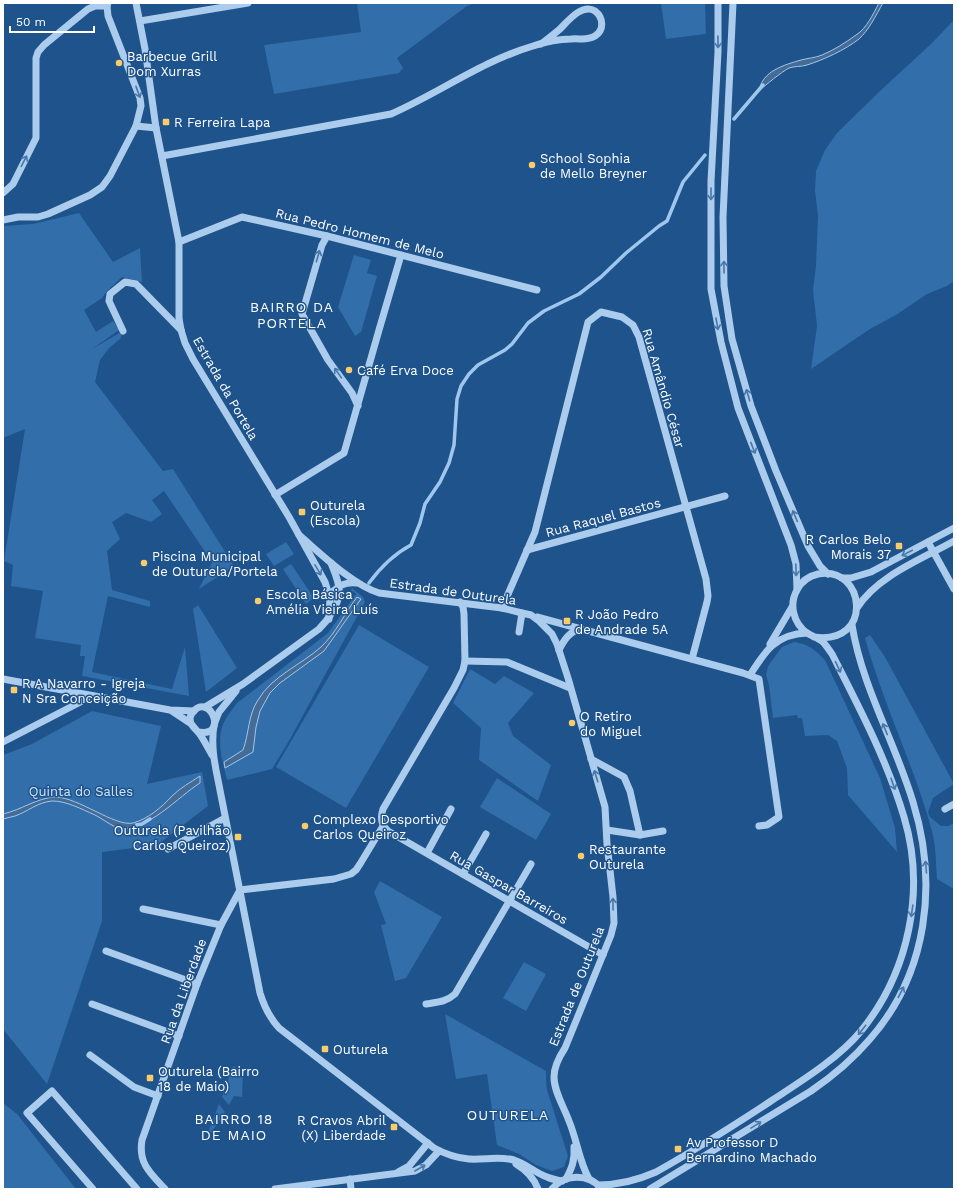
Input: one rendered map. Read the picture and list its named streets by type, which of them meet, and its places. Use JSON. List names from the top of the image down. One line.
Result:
{"streets":{"street":["Rua Pedro Homem de Melo","Estrada da Portela","Rua Amândio César","Rua Raquel Bastos","Estrada de Outurela","Rua Gaspar Barreiros","Rua da Liberdade"]},"crossings":[["Rua Pedro Homem de Melo","Estrada da Portela"],["Estrada da Portela","Estrada de Outurela"],["Rua Amândio César","Rua Raquel Bastos"],["Rua Amândio César","Estrada de Outurela"],["Estrada de Outurela","Rua Gaspar Barreiros"]],"districts":["BAIRRO DA PORTELA","OUTURELA","BAIRRO 18 DE MAIO"],"parks":["Quinta do Salles"],"places":{"other":["Barbecue Grill Dom Xurras","School Sophia de Mello Breyner","Café Erva Doce","Piscina Municipal de Outurela/Portela","Escola Básica Amélia Vieira Luís","O Retiro do Miguel","Complexo Desportivo Carlos Queiroz","Restaurante Outurela"],"transit":["R Ferreira Lapa","Outurela (Escola)","R Carlos Belo Morais 37","R João Pedro de Andrade 5A","R A Navarro - Igreja N Sra Conceição","Outurela (Pavilhão Carlos Queiroz)","Outurela","Outurela (Bairro 18 de Maio)","R Cravos Abril (X) Liberdade","Av Professor D Bernardino Machado"]},"scale_bar":"50 m"}
